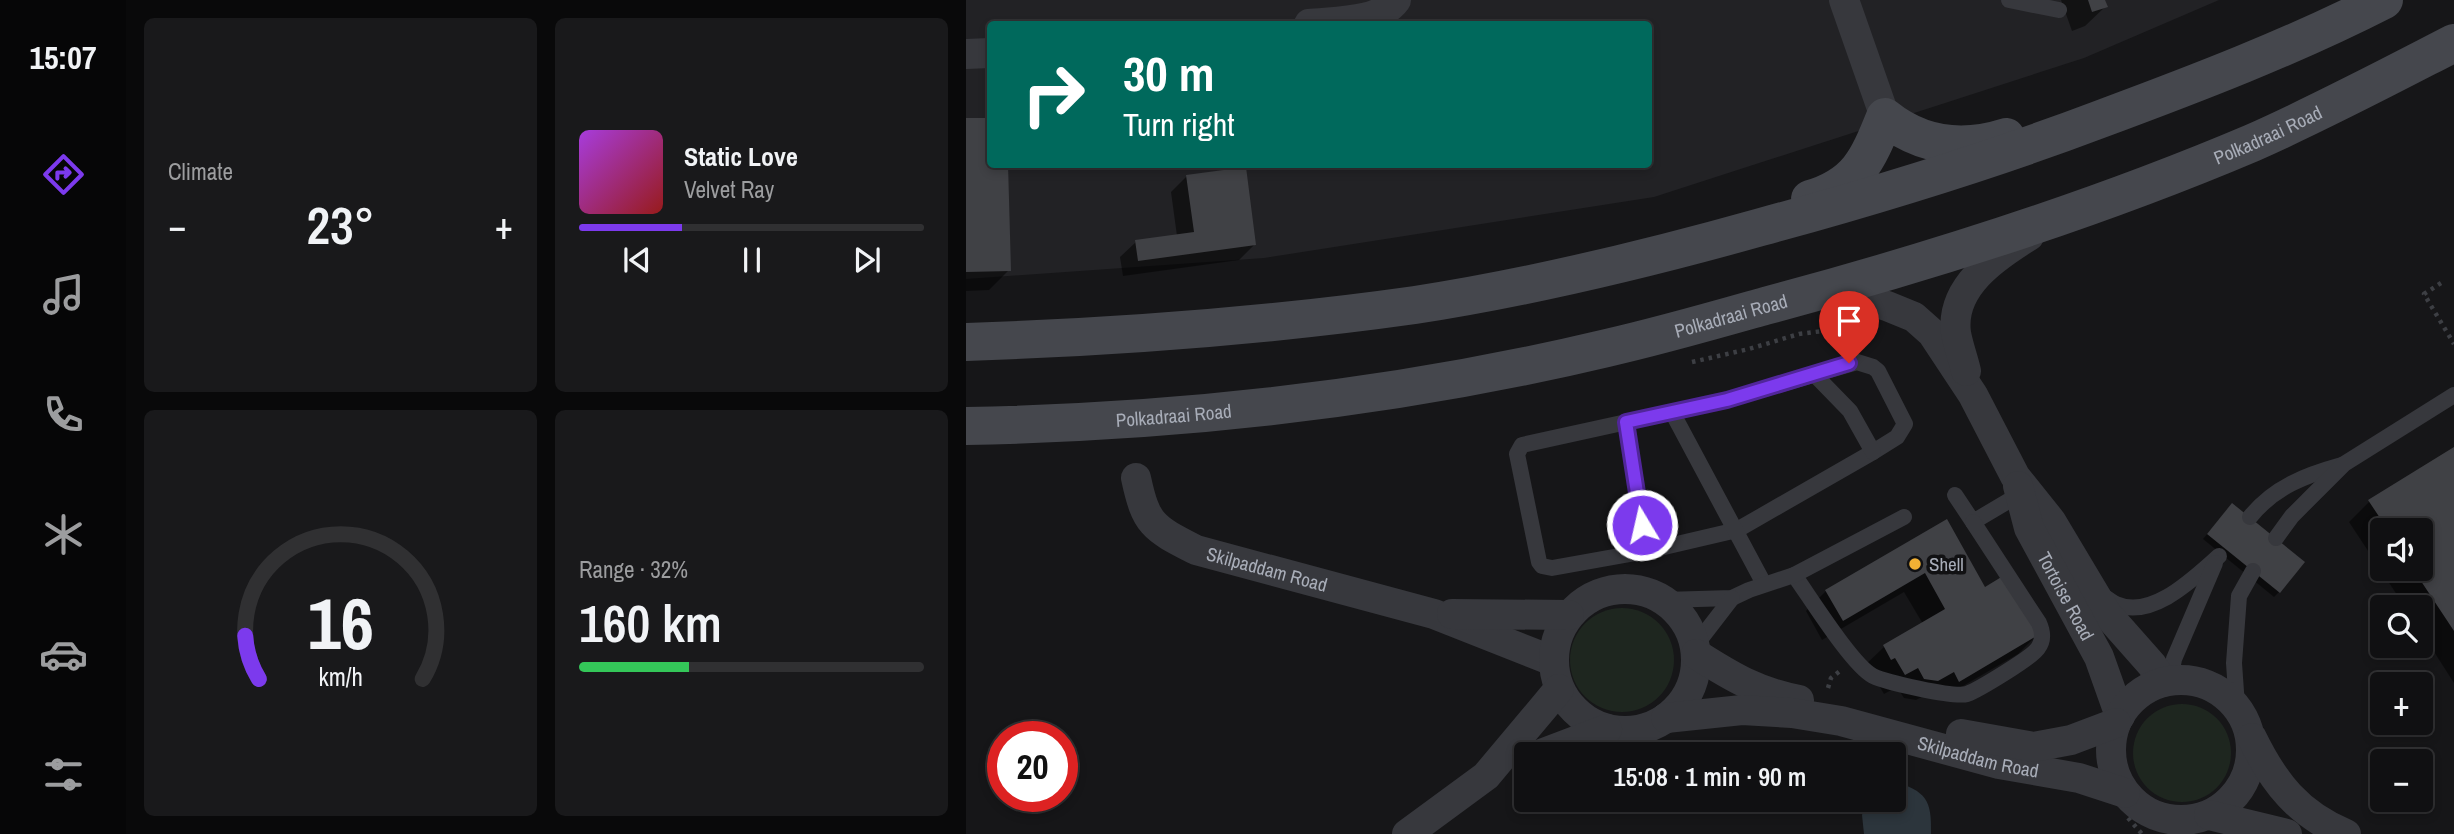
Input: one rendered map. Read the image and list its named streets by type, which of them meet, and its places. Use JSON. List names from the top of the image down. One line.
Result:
{"streets":{"main road":["Polkadraai Road"],"street":["Skilpaddam Road","Tortoise Road"]},"crossings":[["Polkadraai Road","Tortoise Road"],["Skilpaddam Road","Tortoise Road"]],"places":["Shell"],"page":{"tabs":"15:07","tile":["Climate",["Range · 32%","160 km"]],"turn":["30 m","Turn right"],"song":["Static Love","Velvet Ray"],"heat":["−","23°","+"],"map_buttons":["+","−"],"limit":"20","trip":"15:08 · 1 min · 90 m","gauge":["16","km/h"]}}
